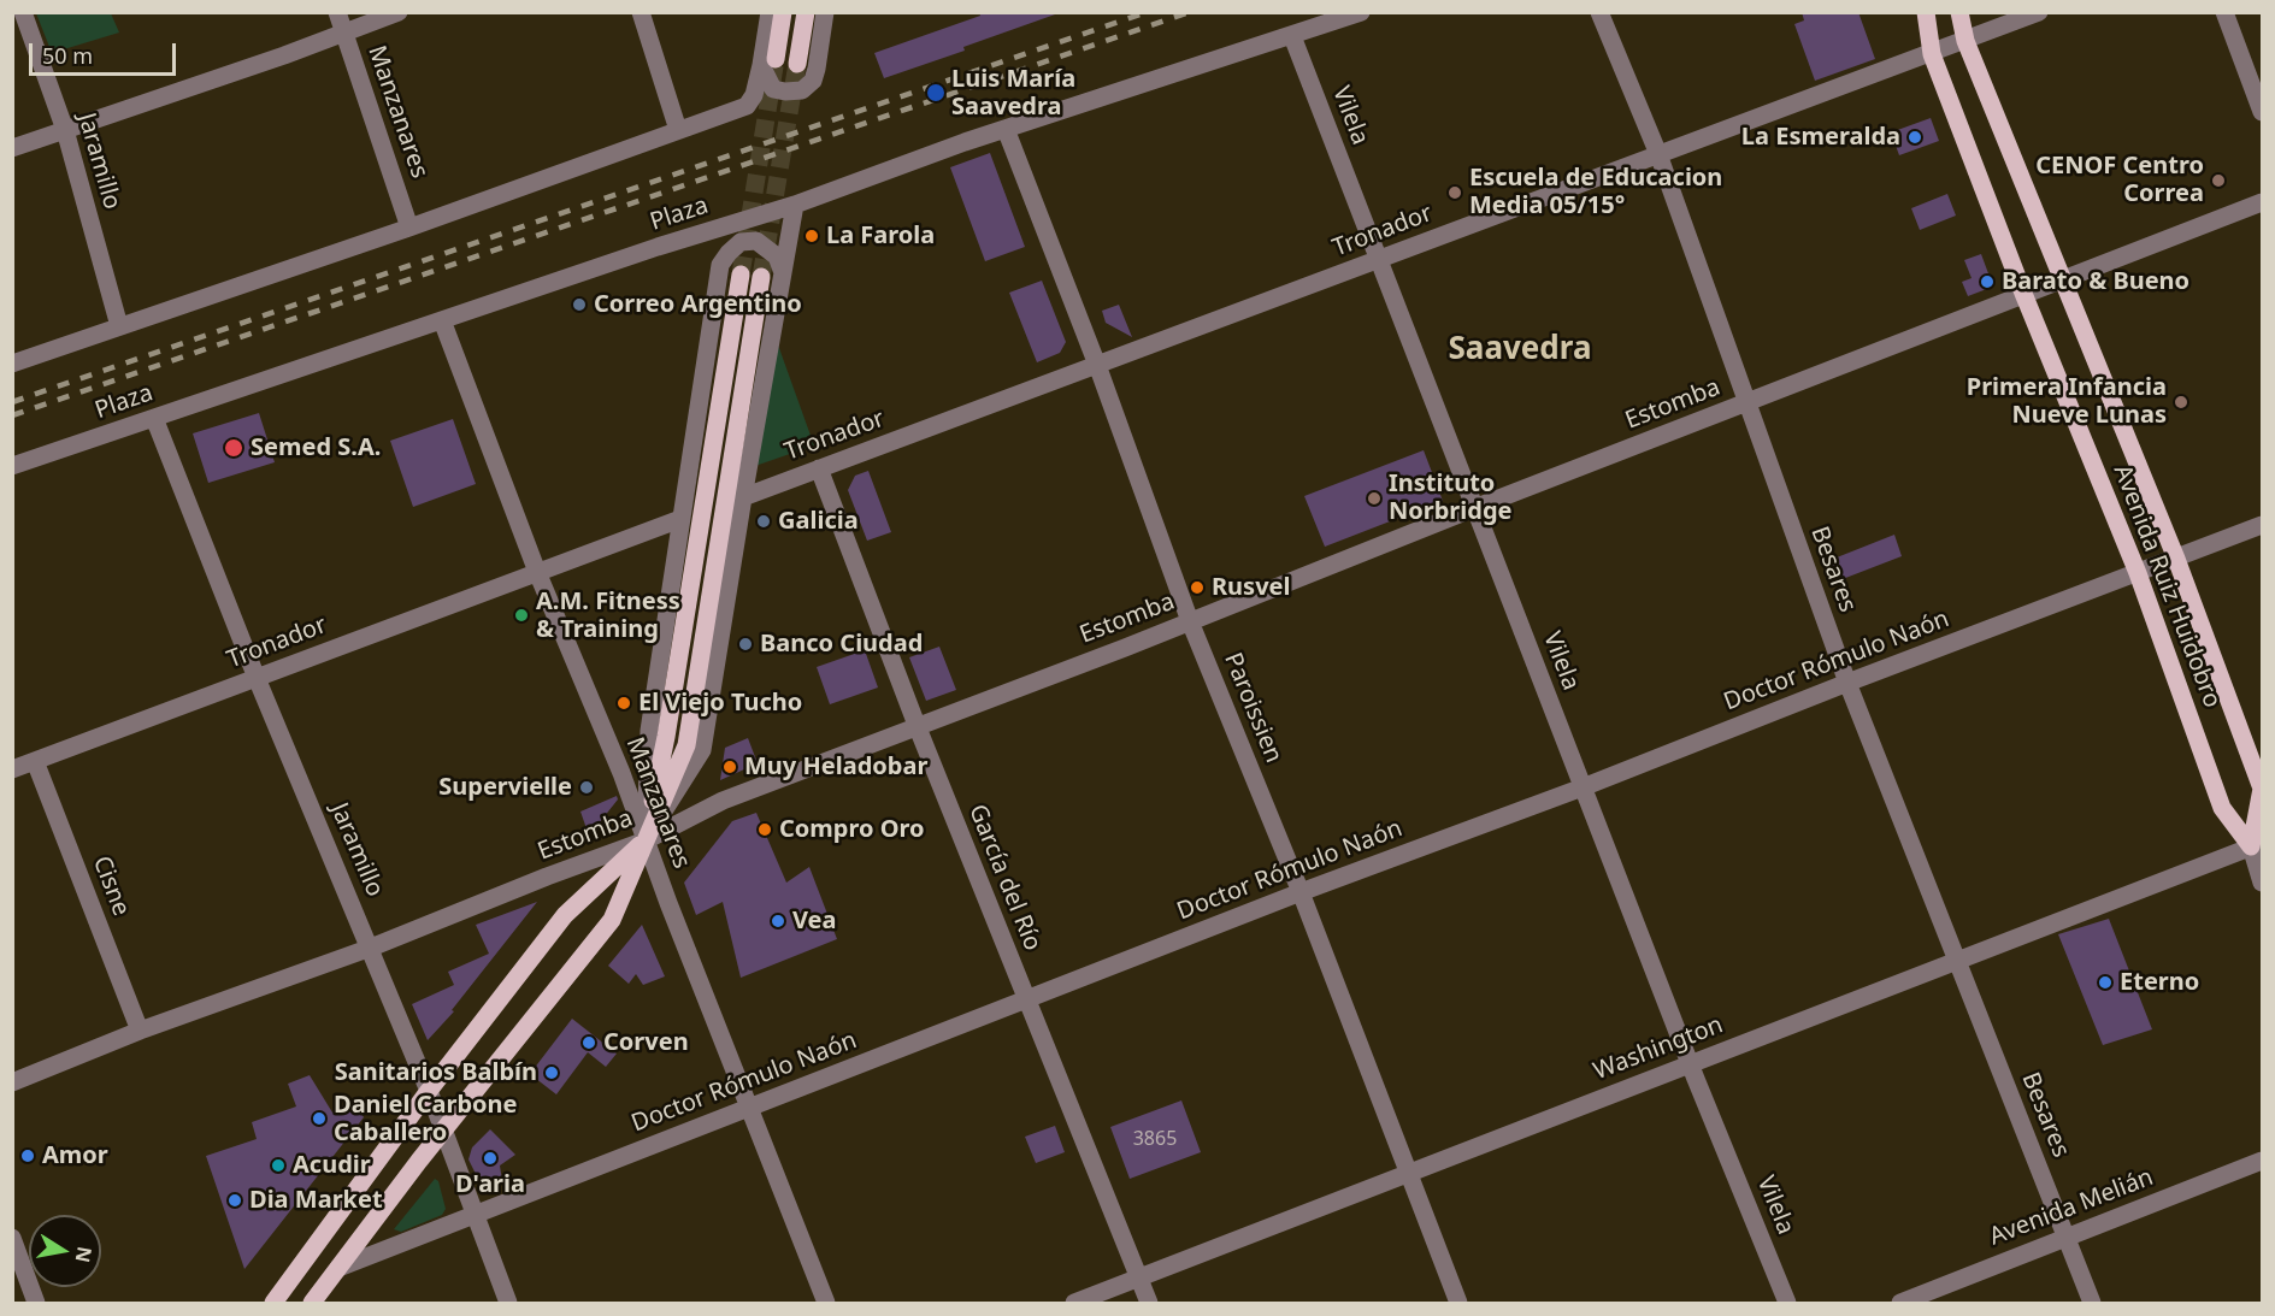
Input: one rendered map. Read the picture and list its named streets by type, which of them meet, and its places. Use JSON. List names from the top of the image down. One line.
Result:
{"streets":{"main road":["Avenida Ruiz Huidobro"],"street":["Manzanares","Vilela","Jaramillo","Plaza","Tronador","Estomba","Besares","Doctor Rómulo Naón","Paroissien","García del Río","Cisne","Washington","Avenida Melián"]},"crossings":[["Manzanares","Plaza"],["Manzanares","Tronador"],["Manzanares","Estomba"],["Manzanares","Doctor Rómulo Naón"],["Vilela","Plaza"],["Vilela","Tronador"],["Vilela","Estomba"],["Vilela","Doctor Rómulo Naón"],["Vilela","Washington"],["Jaramillo","Plaza"],["Jaramillo","Tronador"],["Jaramillo","Estomba"],["Jaramillo","Doctor Rómulo Naón"],["Plaza","Paroissien"],["Tronador","Besares"],["Tronador","Avenida Ruiz Huidobro"],["Tronador","Paroissien"],["Tronador","García del Río"],["Tronador","Cisne"],["Estomba","Besares"],["Estomba","Avenida Ruiz Huidobro"],["Estomba","Paroissien"],["Estomba","García del Río"],["Estomba","Cisne"],["Besares","Doctor Rómulo Naón"],["Besares","Washington"],["Besares","Avenida Melián"],["Avenida Ruiz Huidobro","Doctor Rómulo Naón"],["Avenida Ruiz Huidobro","Washington"],["Doctor Rómulo Naón","Paroissien"],["Doctor Rómulo Naón","García del Río"],["Paroissien","Washington"],["García del Río","Washington"]],"districts":["Saavedra"],"places":["Luis María Saavedra","La Esmeralda","CENOF Centro Correa","Escuela de Educacion Media 05/15°","La Farola","Barato & Bueno","Correo Argentino","Primera Infancia Nueve Lunas","Semed S.A.","Instituto Norbridge","Galicia","Rusvel","A.M. Fitness & Training","Banco Ciudad","El Viejo Tucho","Muy Heladobar","Supervielle","Compro Oro","Vea","Eterno","Corven","Sanitarios Balbín","Daniel Carbone Caballero","Amor","D'aria","Acudir","Dia Market"],"house_numbers":["3865"],"scale_bar":"50 m","north":"right"}
